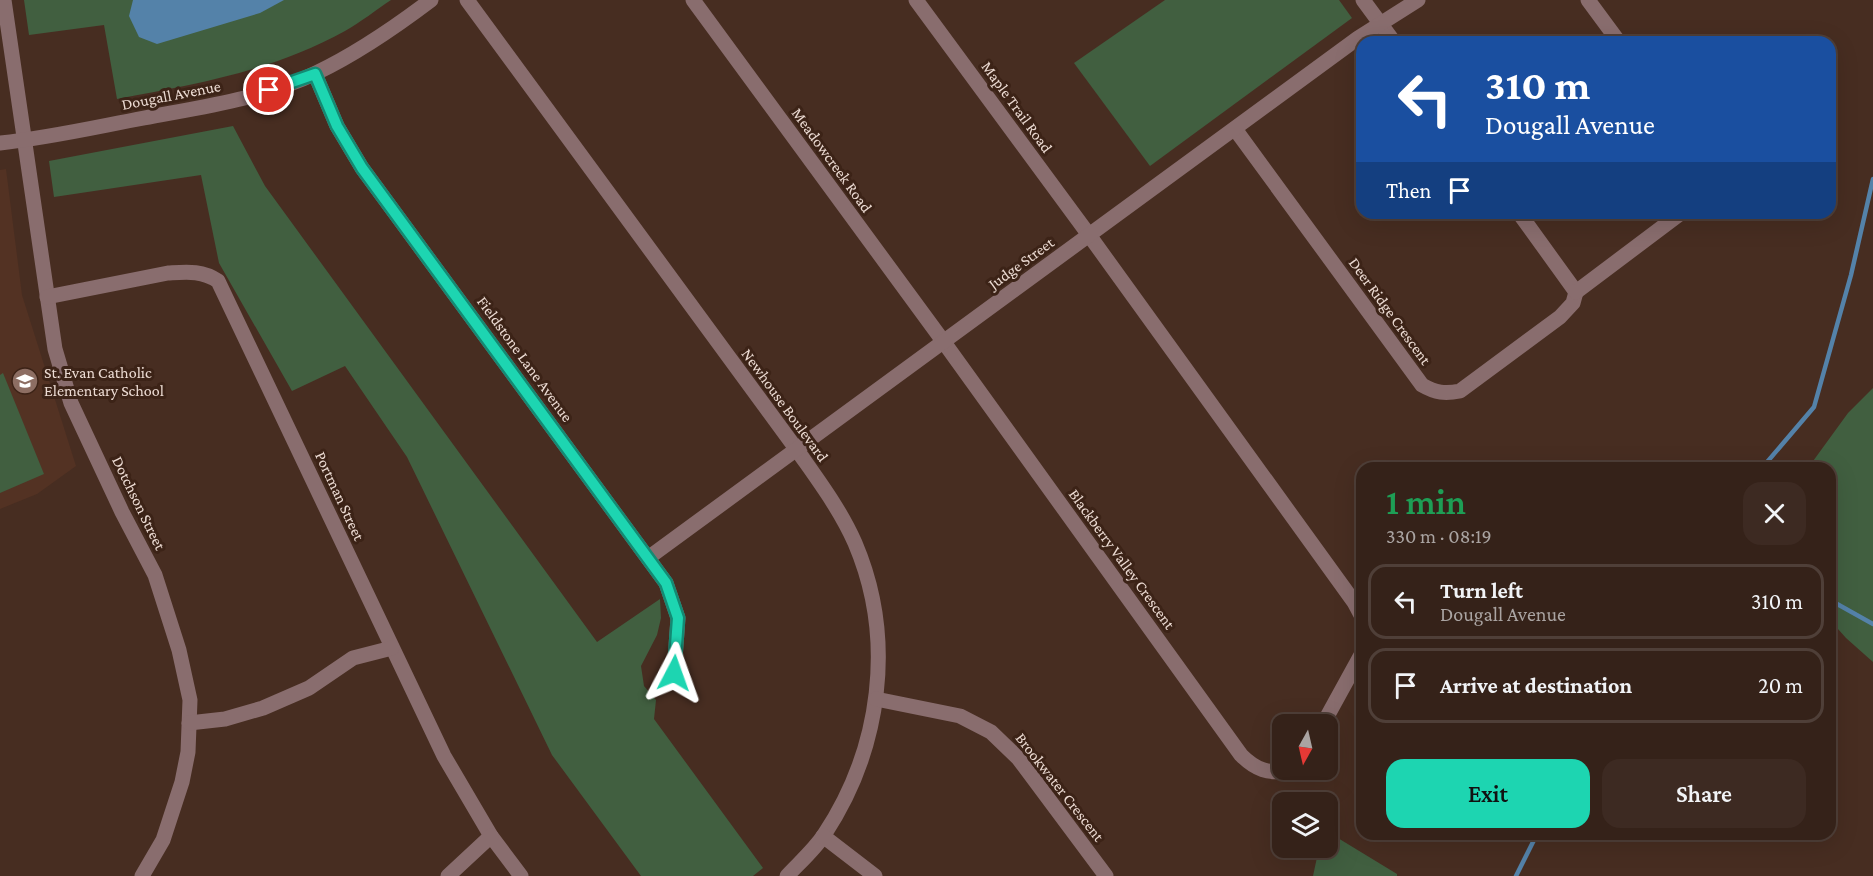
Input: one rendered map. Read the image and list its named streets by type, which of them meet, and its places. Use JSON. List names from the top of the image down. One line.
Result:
{"streets":{"street":["Dougall Avenue","Maple Trail Road","Meadowcreek Road","Judge Street","Deer Ridge Crescent","Fieldstone Lane Avenue","Newhouse Boulevard","Portman Street","Dotchson Street","Blackberry Valley Crescent","Brookwater Crescent"]},"crossings":[["Dougall Avenue","Fieldstone Lane Avenue"],["Dougall Avenue","Dotchson Street"],["Maple Trail Road","Judge Street"],["Meadowcreek Road","Judge Street"],["Meadowcreek Road","Blackberry Valley Crescent"],["Judge Street","Deer Ridge Crescent"],["Judge Street","Fieldstone Lane Avenue"],["Judge Street","Newhouse Boulevard"],["Judge Street","Blackberry Valley Crescent"],["Newhouse Boulevard","Brookwater Crescent"],["Portman Street","Dotchson Street"]],"places":{"school or university":["St. Evan Catholic Elementary School"]},"north":"bottom","page":{"turn":["310 m","Dougall Avenue"],"then":"Then","heading":["1 min","330 m · 08:19"],"list":[{"name":"Turn left","note":"Dougall Avenue","value":"310 m"},{"name":"Arrive at destination","value":"20 m"}],"buttons":["Exit","Share"]}}
